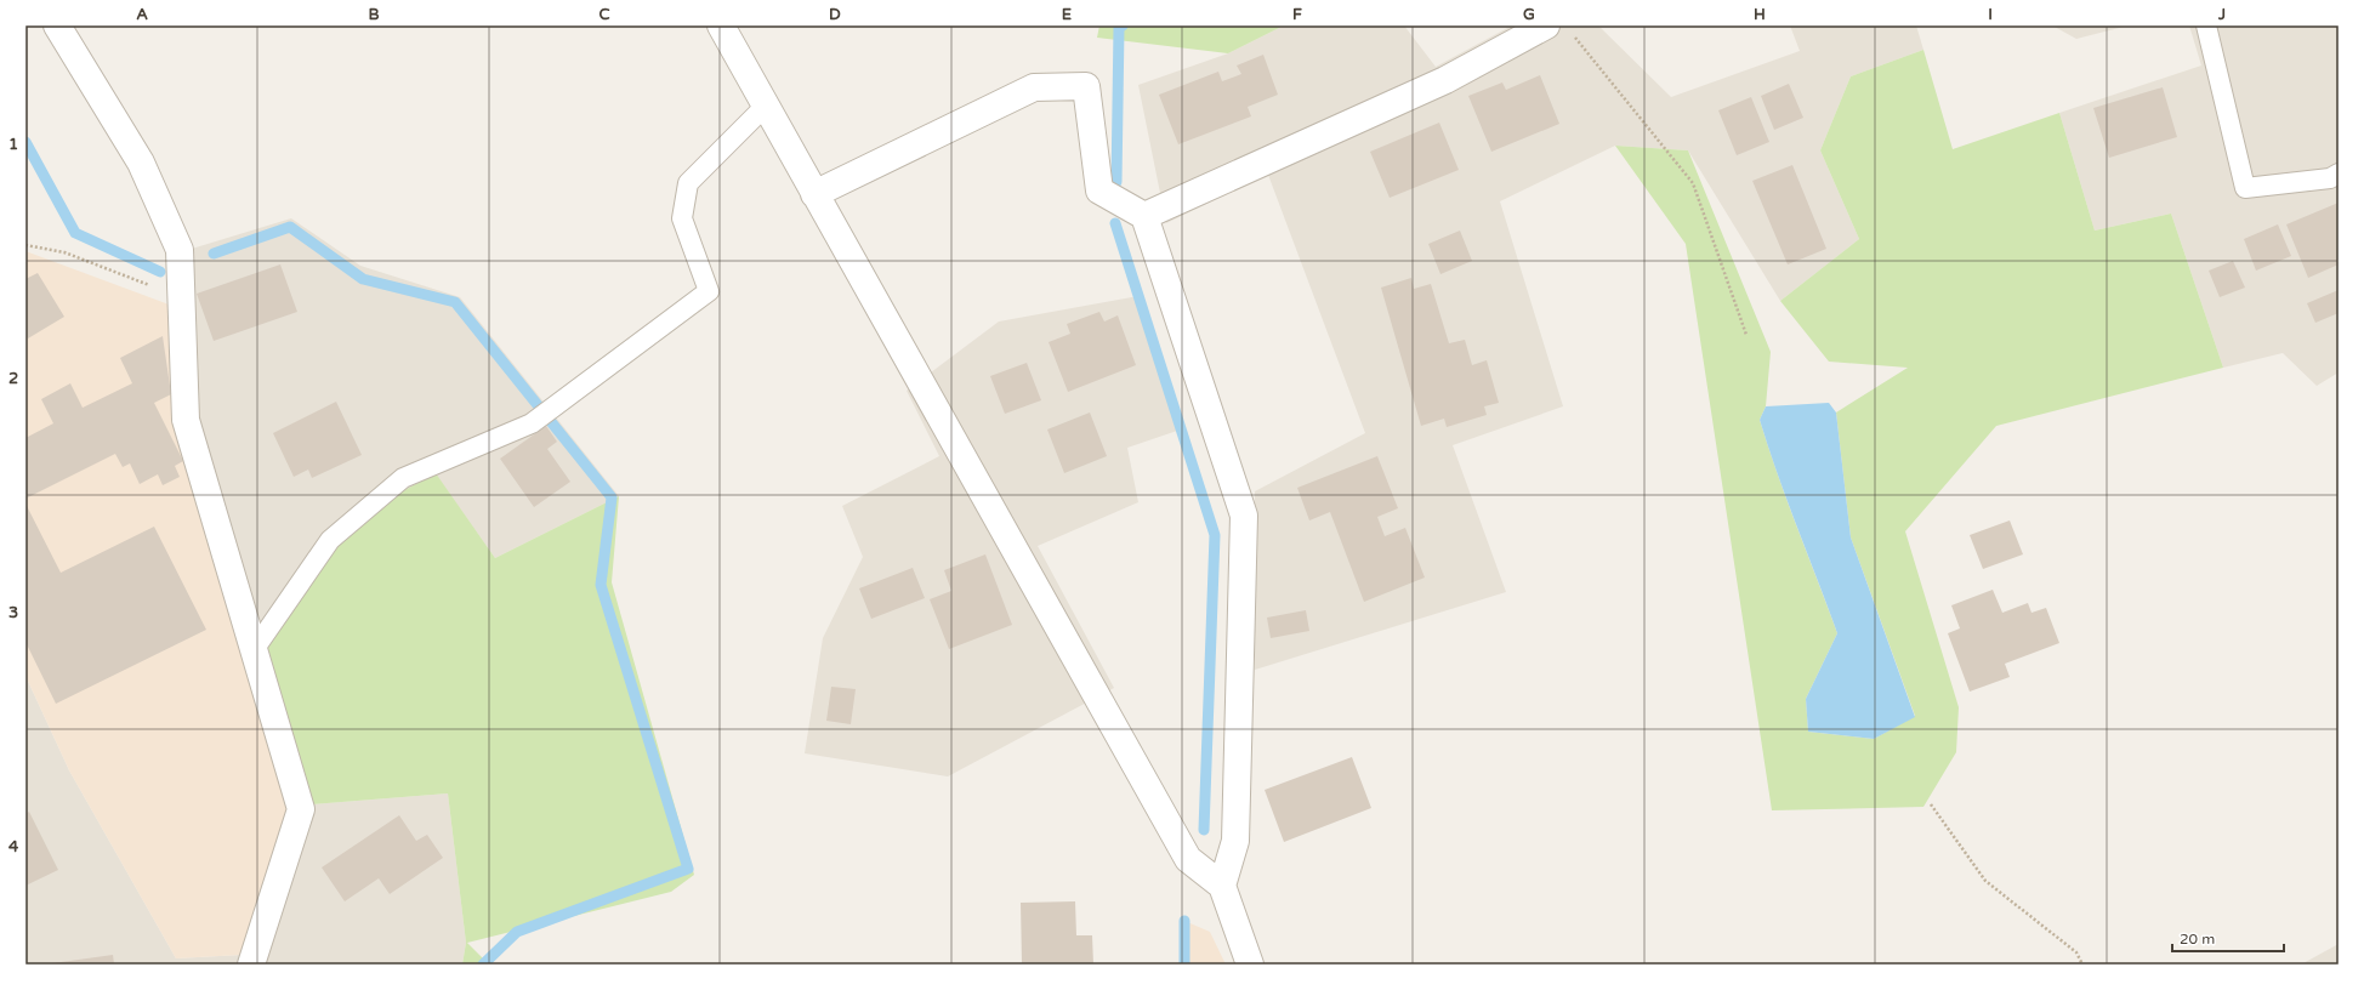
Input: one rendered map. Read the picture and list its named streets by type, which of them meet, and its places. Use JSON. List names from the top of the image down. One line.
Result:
{"scale_bar":"20 m","grid":{"columns":["A","B","C","D","E","F","G","H","I","J"],"rows":["1","2","3","4"]}}
